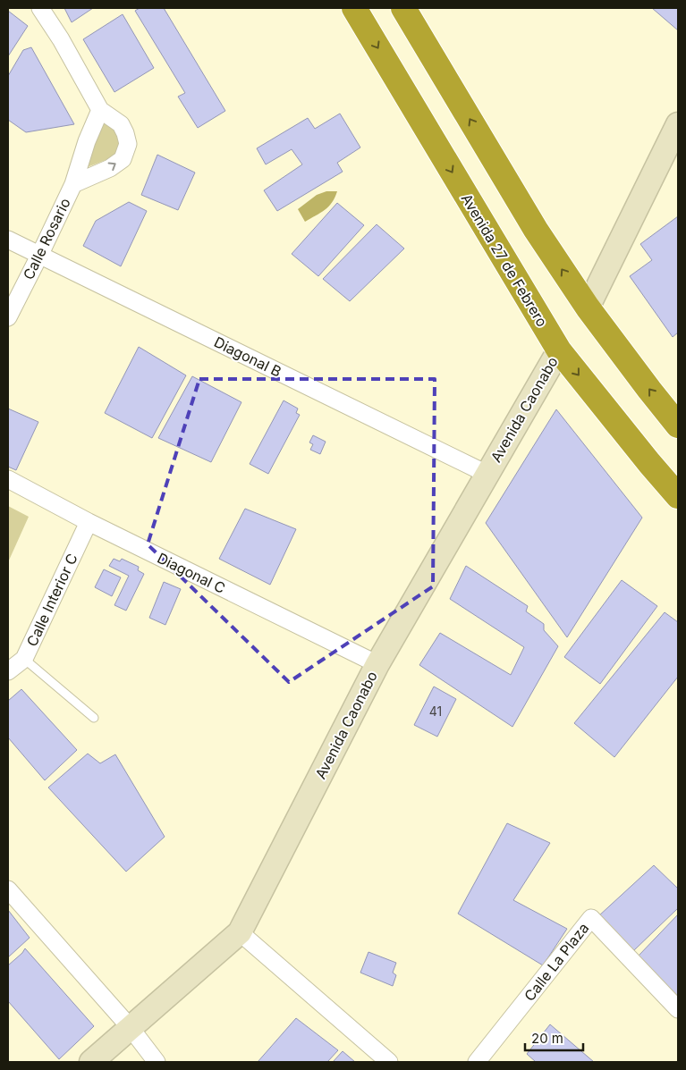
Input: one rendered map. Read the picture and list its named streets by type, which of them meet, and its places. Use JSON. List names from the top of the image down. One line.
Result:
{"streets":{"highway":["Avenida 27 de Febrero"],"street":["Calle Rosario","Diagonal B","Avenida Caonabo","Diagonal C","Calle Interior C","Calle La Plaza"]},"crossings":[["Calle Rosario","Diagonal B"],["Avenida 27 de Febrero","Avenida Caonabo"],["Diagonal B","Avenida Caonabo"],["Avenida Caonabo","Diagonal C"],["Diagonal C","Calle Interior C"]],"house_numbers":["41"],"scale_bar":"20 m"}
